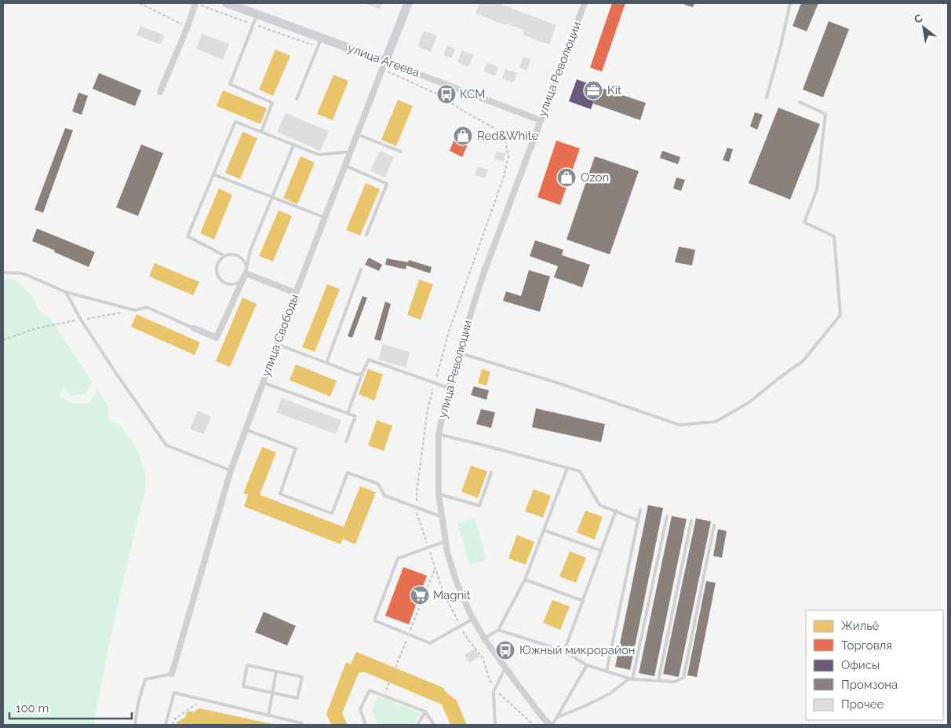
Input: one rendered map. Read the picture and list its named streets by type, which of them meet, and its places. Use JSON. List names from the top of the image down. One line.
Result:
{"streets":{"street":["улица Агеева","улица Революции","улица Свободы"]},"crossings":[["улица Агеева","улица Революции"],["улица Агеева","улица Свободы"]],"places":{"office":["Kit"],"bus stop":["КСМ","Южный микрорайон"],"shop":["Red&White","Ozon"],"supermarket":["Magnit"]},"legend":["Жильё","Торговля","Офисы","Промзона","Прочее"],"scale_bar":"100 m","north":"top left"}
